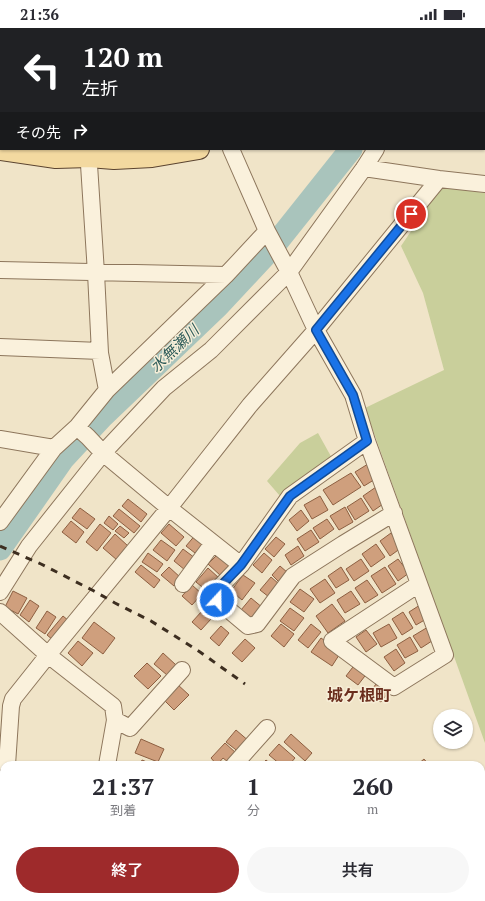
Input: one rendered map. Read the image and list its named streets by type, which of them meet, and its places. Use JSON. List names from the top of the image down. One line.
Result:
{"districts":["城ケ根町"],"water":["水無瀬川"],"page":{"status":"21:36","turn":["120 m","左折"],"then":"その先","eta":["21:37","到着","1","分","260","m"],"buttons":["終了","共有"]}}
